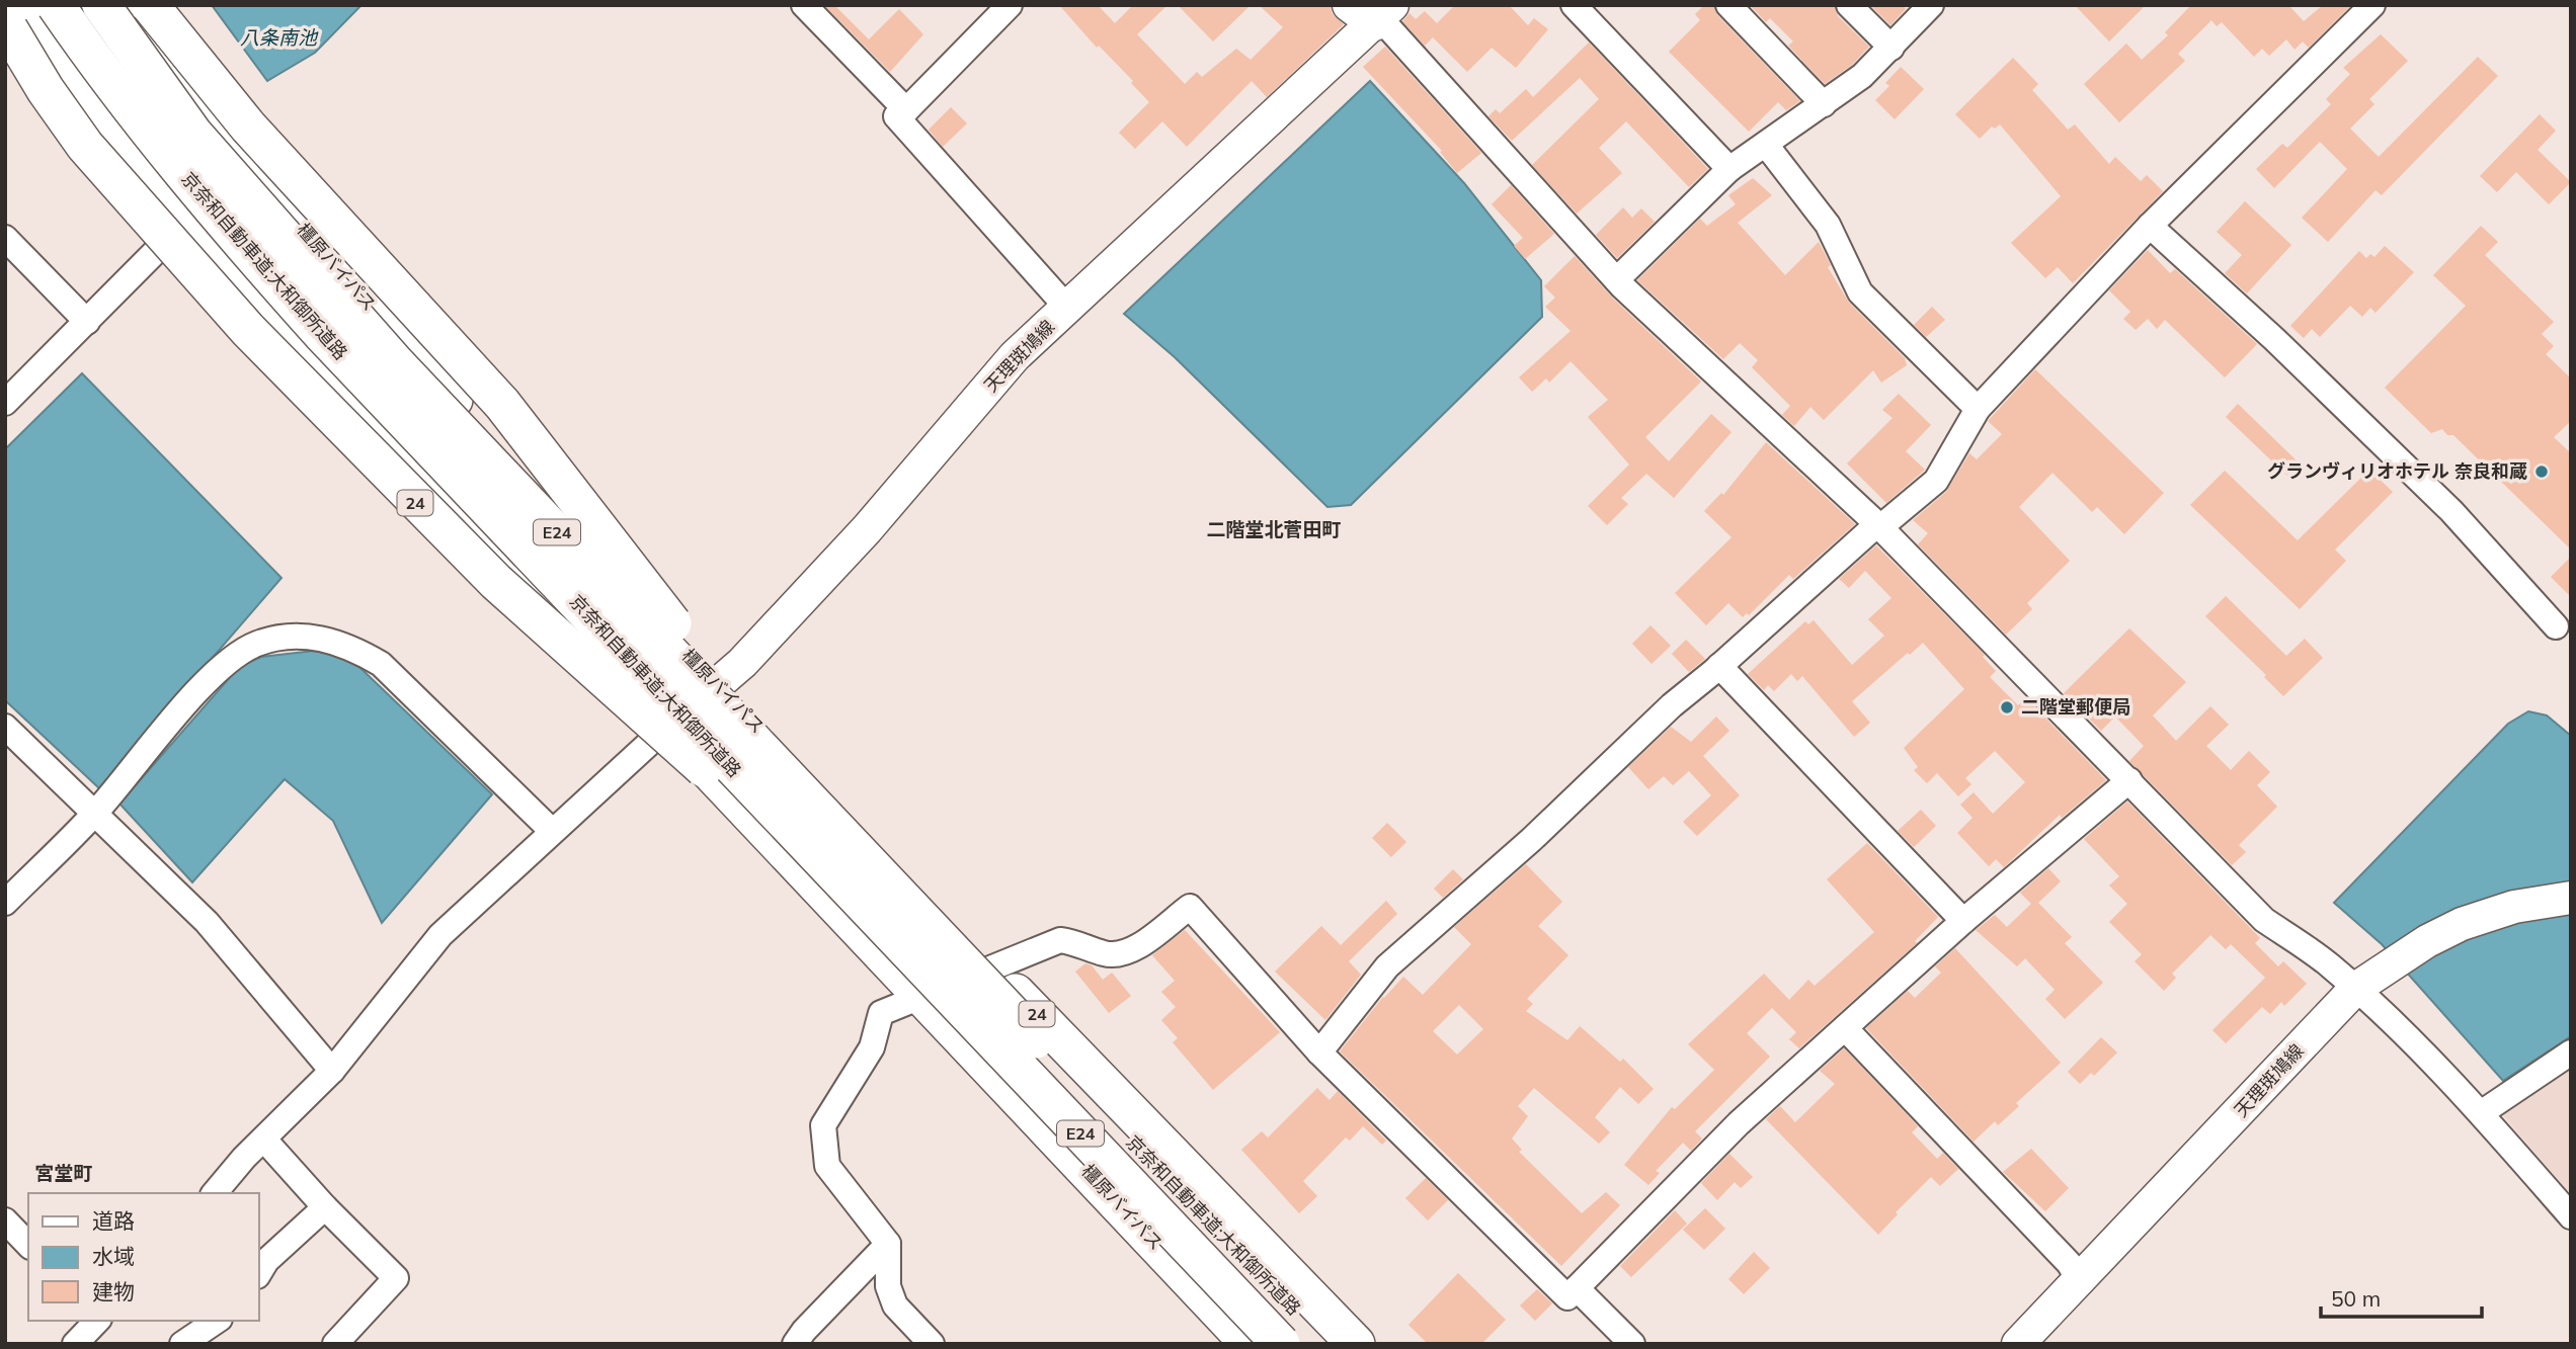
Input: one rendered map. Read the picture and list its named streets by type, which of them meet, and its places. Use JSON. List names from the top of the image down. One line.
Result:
{"streets":{"highway":["京奈和自動車道;大和御所道路","橿原バイパス","24","E24"],"main road":["天理斑鳩線"]},"crossings":[["京奈和自動車道;大和御所道路","24"],["橿原バイパス","天理斑鳩線"],["橿原バイパス","24"]],"districts":["二階堂北菅田町","宮堂町"],"water":["八条南池"],"places":["グランヴィリオホテル 奈良和蔵","二階堂郵便局"],"legend":["道路","水域","建物"],"scale_bar":"50 m"}
